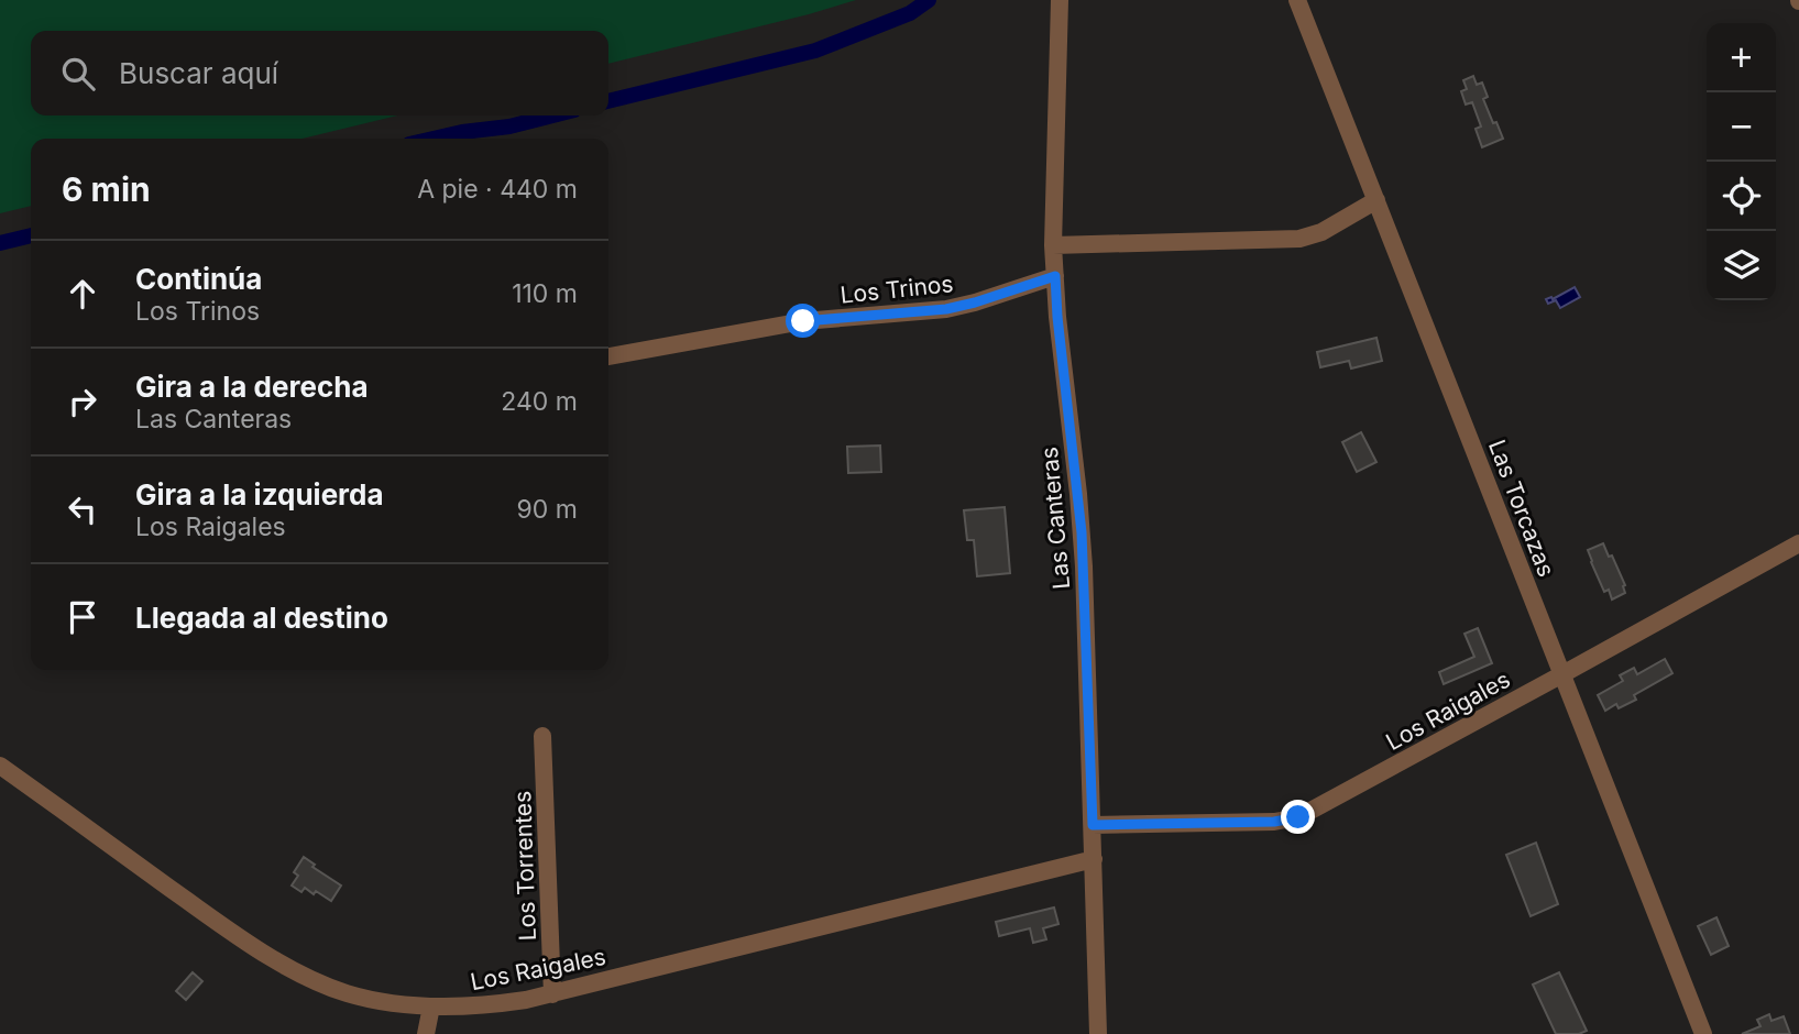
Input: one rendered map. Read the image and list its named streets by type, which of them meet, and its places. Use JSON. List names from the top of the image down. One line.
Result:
{"streets":{"street":["Los Trinos","Las Torcazas","Las Canteras","Los Raigales","Los Torrentes"]},"crossings":[["Los Trinos","Las Canteras"],["Las Torcazas","Los Raigales"],["Las Canteras","Los Raigales"],["Los Raigales","Los Torrentes"]],"page":{"map_buttons":["+","−"],"search":"Buscar aquí","heading":["6 min","A pie · 440 m"],"list":[["Continúa","Los Trinos","110 m"],["Gira a la derecha","Las Canteras","240 m"],["Gira a la izquierda","Los Raigales","90 m"],"Llegada al destino"]}}
